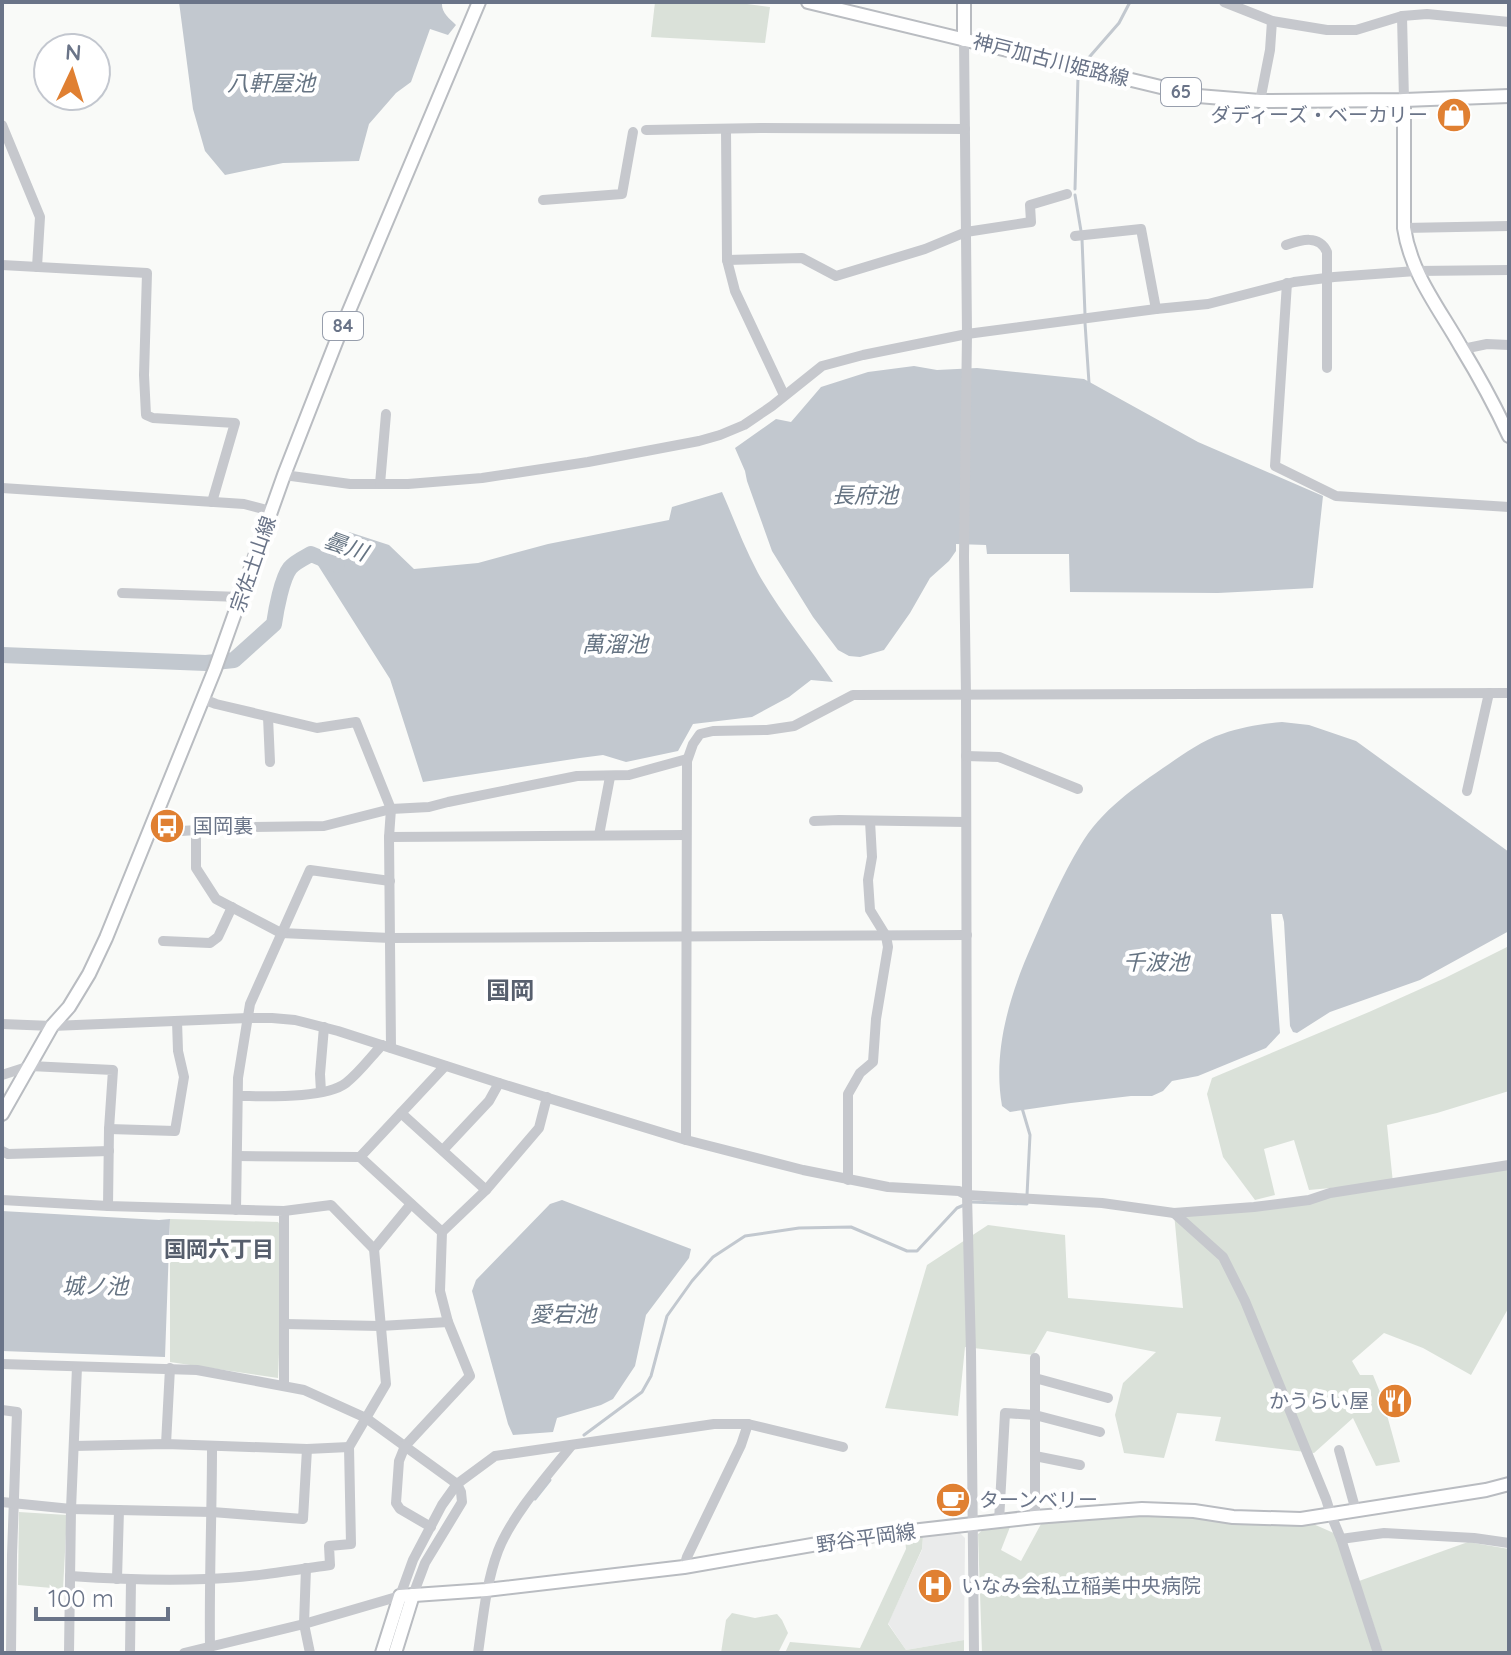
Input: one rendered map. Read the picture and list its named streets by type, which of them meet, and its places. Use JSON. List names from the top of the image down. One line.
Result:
{"streets":{"main road":["神戸加古川姫路線","65","84","宗佐土山線","野谷平岡線"]},"districts":["国岡","国岡六丁目"],"water":["八軒屋池","長府池","曇川","萬溜池","千波池","城ノ池","愛宕池"],"places":{"shop":["ダディーズ・ベーカリー"],"bus stop":["国岡裏"],"restaurant":["かうらい屋"],"cafe":["ターンベリー"],"hospital":["いなみ会私立稲美中央病院"]},"scale_bar":"100 m","north":"top"}
